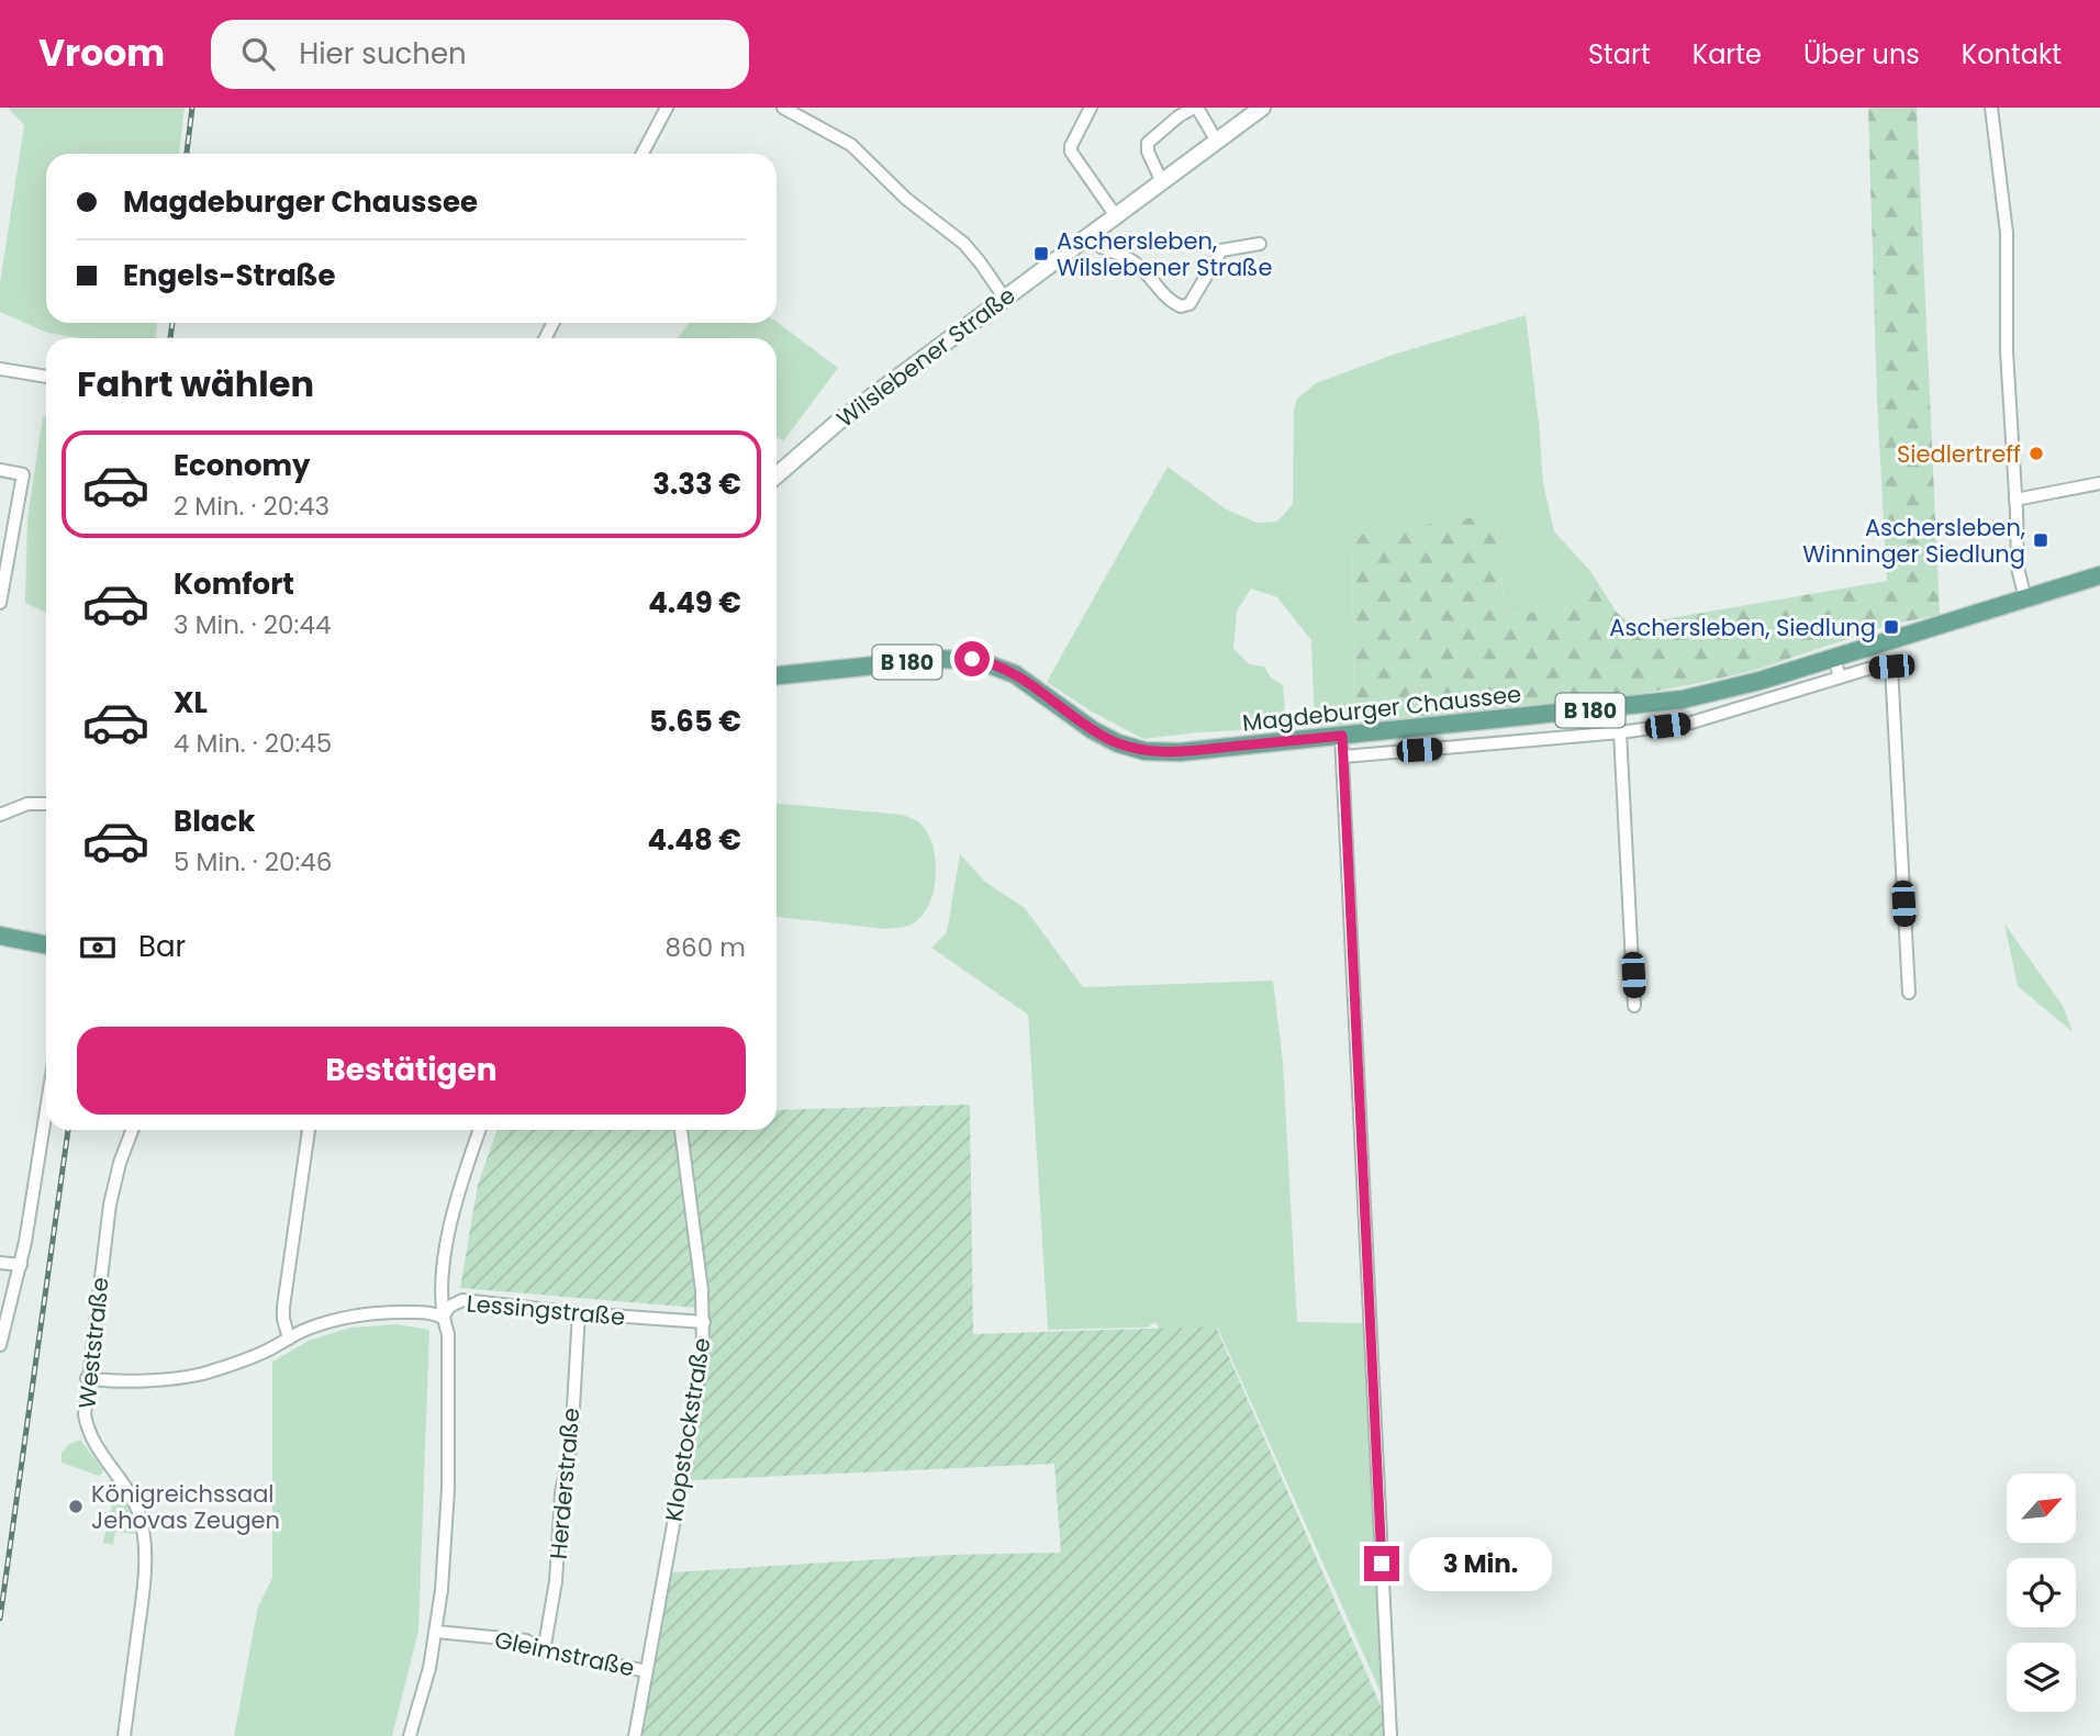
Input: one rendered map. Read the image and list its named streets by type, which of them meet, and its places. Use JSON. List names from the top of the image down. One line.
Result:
{"streets":{"main road":["B 180","Magdeburger Chaussee"],"street":["Wilslebener Straße","Lessingstraße","Weststraße","Klopstockstraße","Herderstraße","Gleimstraße"]},"crossings":[["Lessingstraße","Weststraße"],["Lessingstraße","Klopstockstraße"],["Lessingstraße","Herderstraße"],["Klopstockstraße","Gleimstraße"],["Herderstraße","Gleimstraße"]],"places":{"transit":["Aschersleben, Wilslebener Straße","Aschersleben, Winninger Siedlung","Aschersleben, Siedlung"],"other":["Siedlertreff","Königreichssaal Jehovas Zeugen"]},"north":"top right","page":{"header":"Vroom","search":"Hier suchen","nav":["Start","Karte","Über uns","Kontakt"],"banner":["Magdeburger Chaussee","Engels-Straße"],"heading":"Fahrt wählen","list":[{"name":"Economy","note":"2 Min. · 20:43","value":"3.33 €"},{"name":"Komfort","note":"3 Min. · 20:44","value":"4.49 €"},{"name":"XL","note":"4 Min. · 20:45","value":"5.65 €"},{"name":"Black","note":"5 Min. · 20:46","value":"4.48 €"}],"pay":["Bar","860 m"],"buttons":"Bestätigen","bubble":"3 Min."}}
